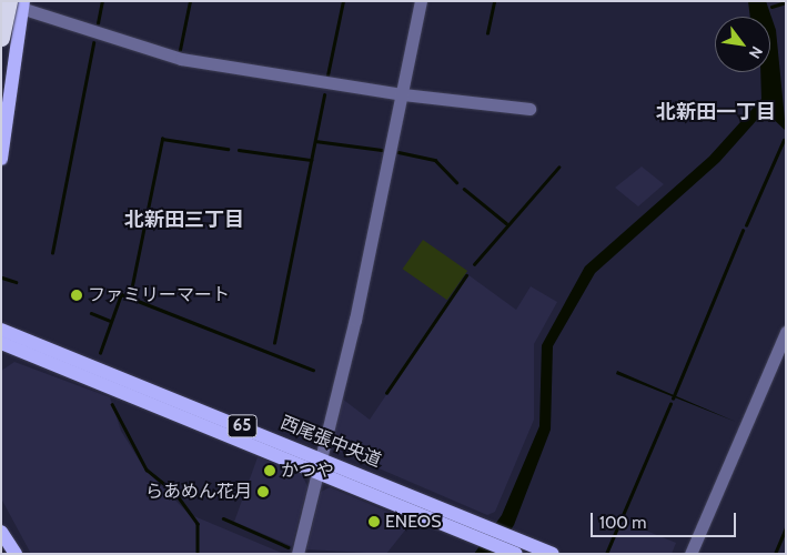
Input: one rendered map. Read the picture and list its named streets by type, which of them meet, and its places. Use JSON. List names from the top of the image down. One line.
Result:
{"streets":{"main road":["65","西尾張中央道"]},"districts":["北新田一丁目","北新田三丁目"],"places":["ファミリーマート","かつや","らあめん花月","ENEOS"],"scale_bar":"100 m","north":"bottom right"}
